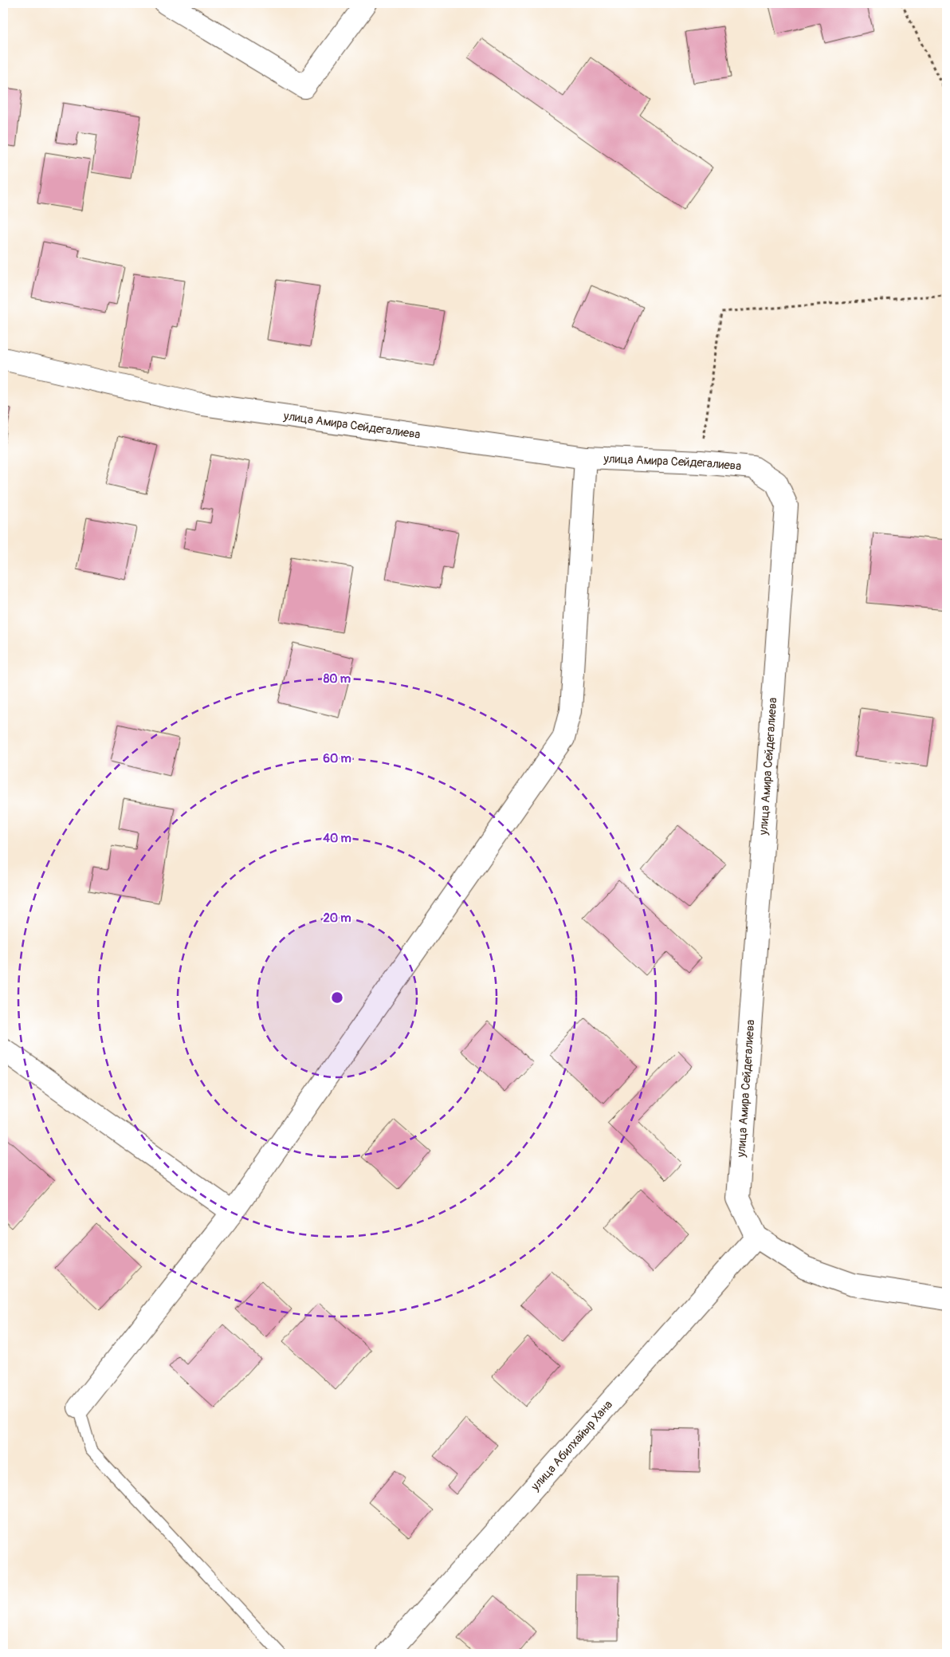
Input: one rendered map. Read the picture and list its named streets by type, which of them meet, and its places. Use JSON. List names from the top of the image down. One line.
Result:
{"streets":{"street":["улица Амира Сейдегалиева","улица Абилхайыр Хана"]},"crossings":[["улица Амира Сейдегалиева","улица Абилхайыр Хана"]],"rings":["80 m","60 m","40 m","20 m"]}
